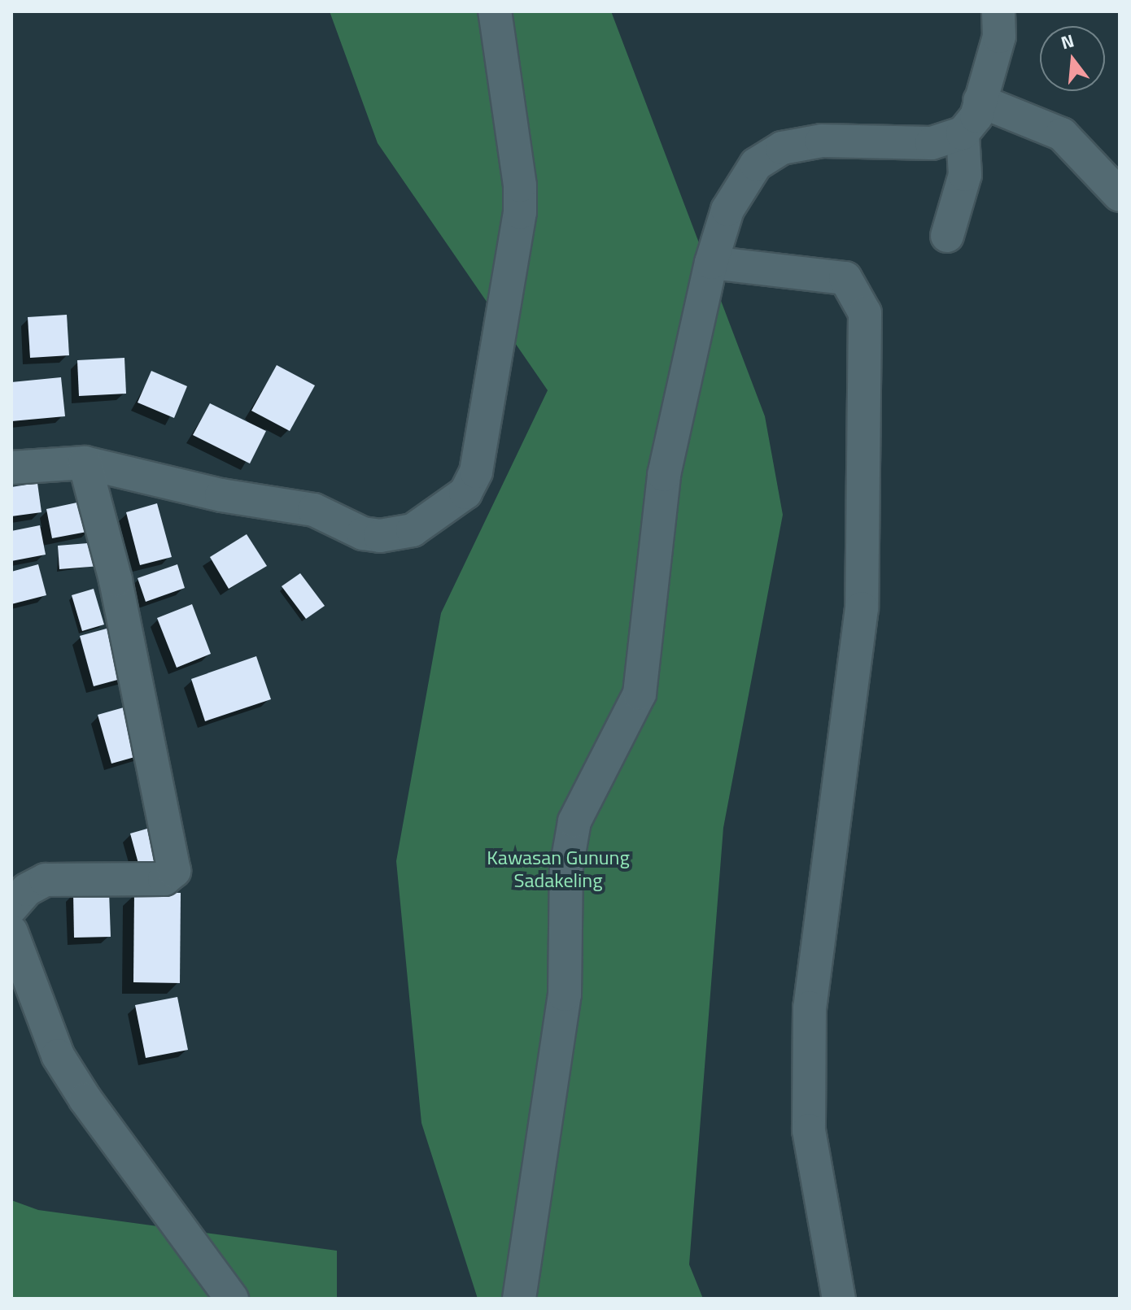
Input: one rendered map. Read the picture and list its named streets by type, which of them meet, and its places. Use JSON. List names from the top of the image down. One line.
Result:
{"parks":["Kawasan Gunung Sadakeling"],"north":"top"}
